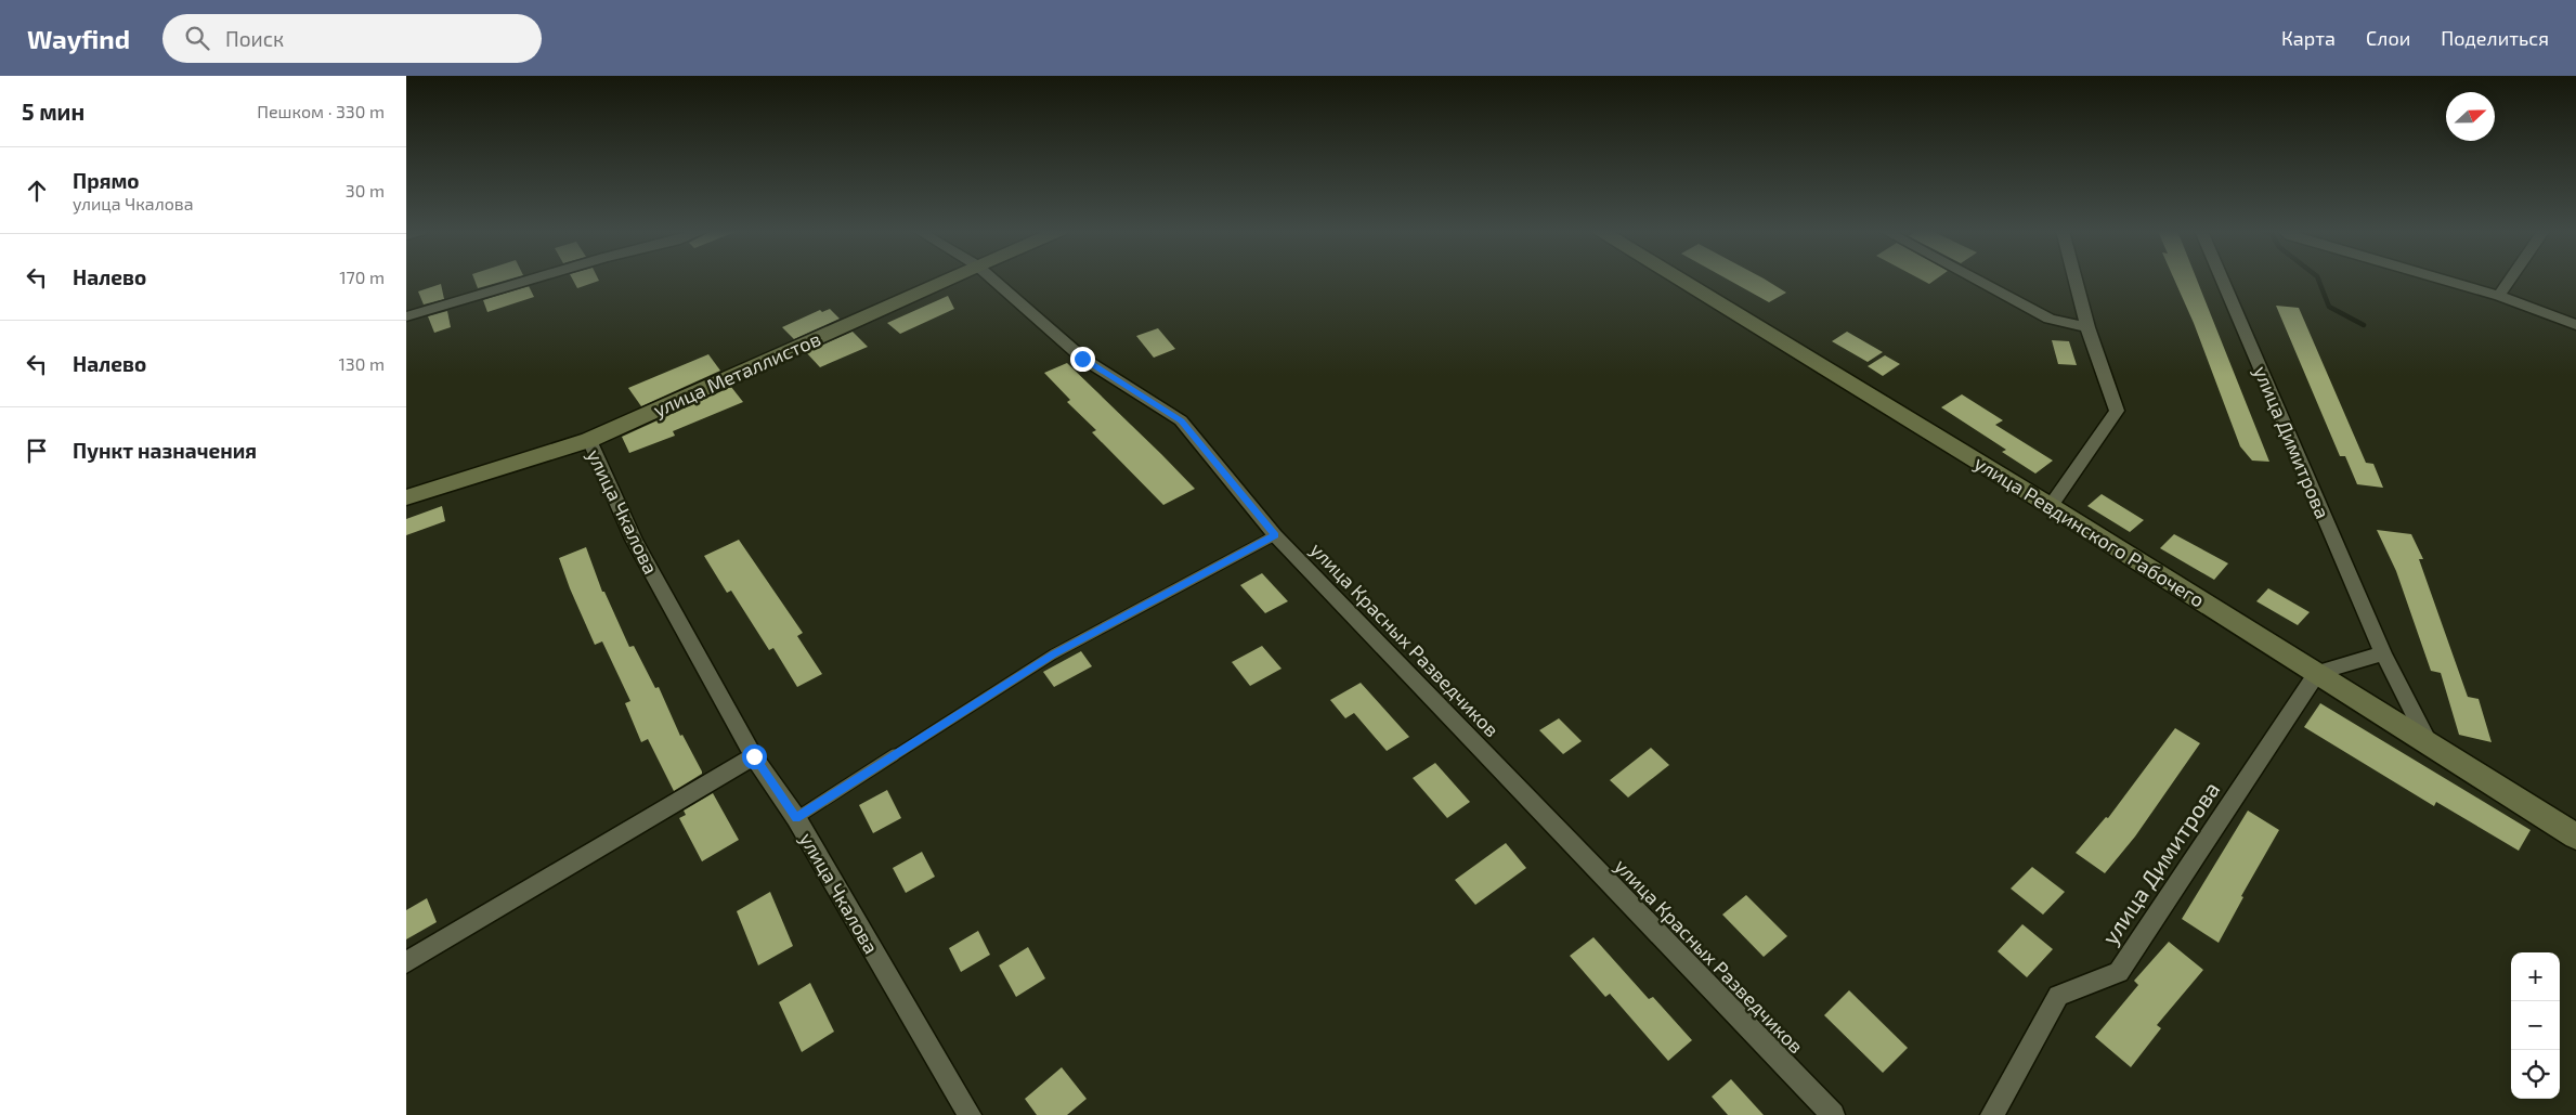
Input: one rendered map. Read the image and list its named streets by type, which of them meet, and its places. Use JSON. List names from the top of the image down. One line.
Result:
{"streets":{"street":["улица Металлистов","улица Димитрова","улица Чкалова","улица Ревдинского Рабочего","улица Красных Разведчиков"]},"crossings":[["улица Металлистов","улица Чкалова"],["улица Димитрова","улица Ревдинского Рабочего"]],"north":"right","page":{"header":"Wayfind","search":"Поиск","nav":["Карта","Слои","Поделиться"],"heading":["5 мин","Пешком · 330 m"],"list":[["Прямо","улица Чкалова","30 m"],["Налево","170 m"],["Налево","130 m"],"Пункт назначения"],"map_buttons":["+","−"]}}
